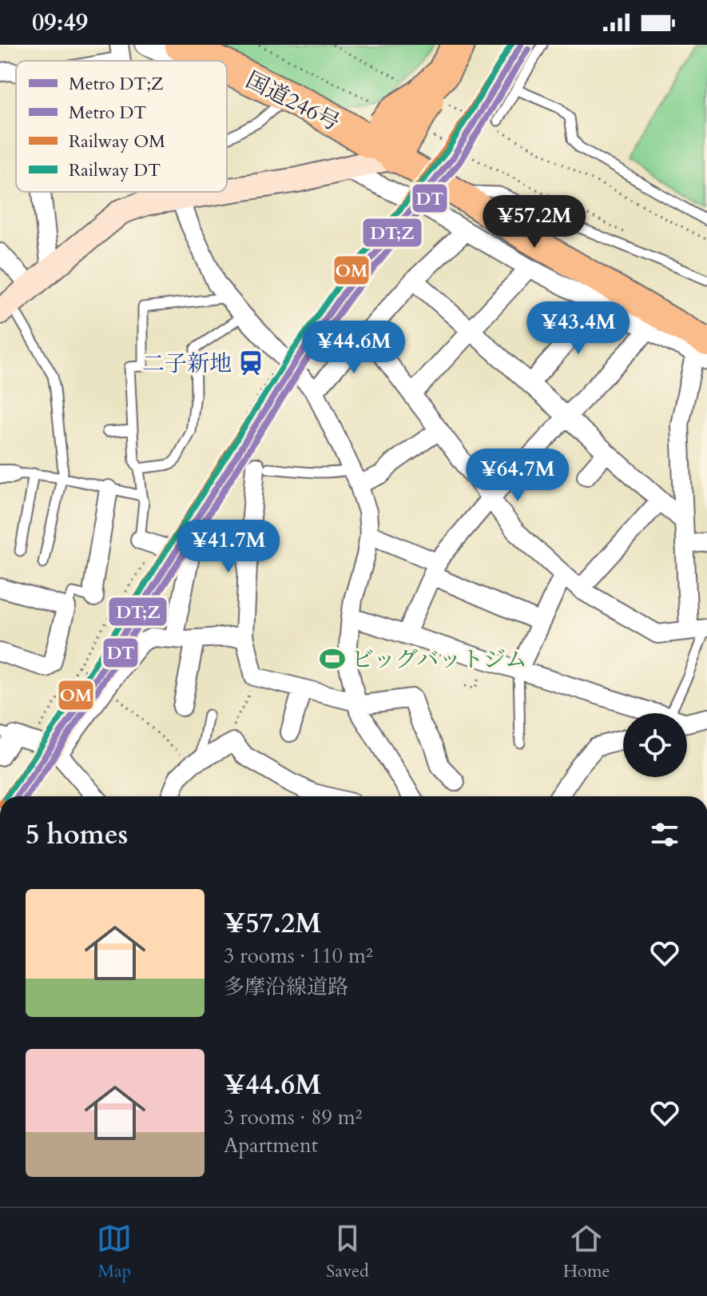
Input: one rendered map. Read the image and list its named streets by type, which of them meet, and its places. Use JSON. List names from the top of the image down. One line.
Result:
{"streets":{"highway":["国道246号"]},"places":{"station":["二子新地"],"sports":["ビッグバットジム"]},"lines":["metro line DT;Z","rail line OM","rail line DT","metro line DT"],"legend":["Metro DT;Z","Metro DT","Railway OM","Railway DT"],"page":{"status":"09:49","price":["¥57.2M","¥43.4M","¥44.6M","¥64.7M","¥41.7M"],"heading":"5 homes","list":[{"name":"¥57.2M","note":"3 rooms · 110 m² · 多摩沿線道路"},{"name":"¥44.6M","note":"3 rooms · 89 m² · Apartment"}],"tabs":["Map","Saved","Home"]}}
